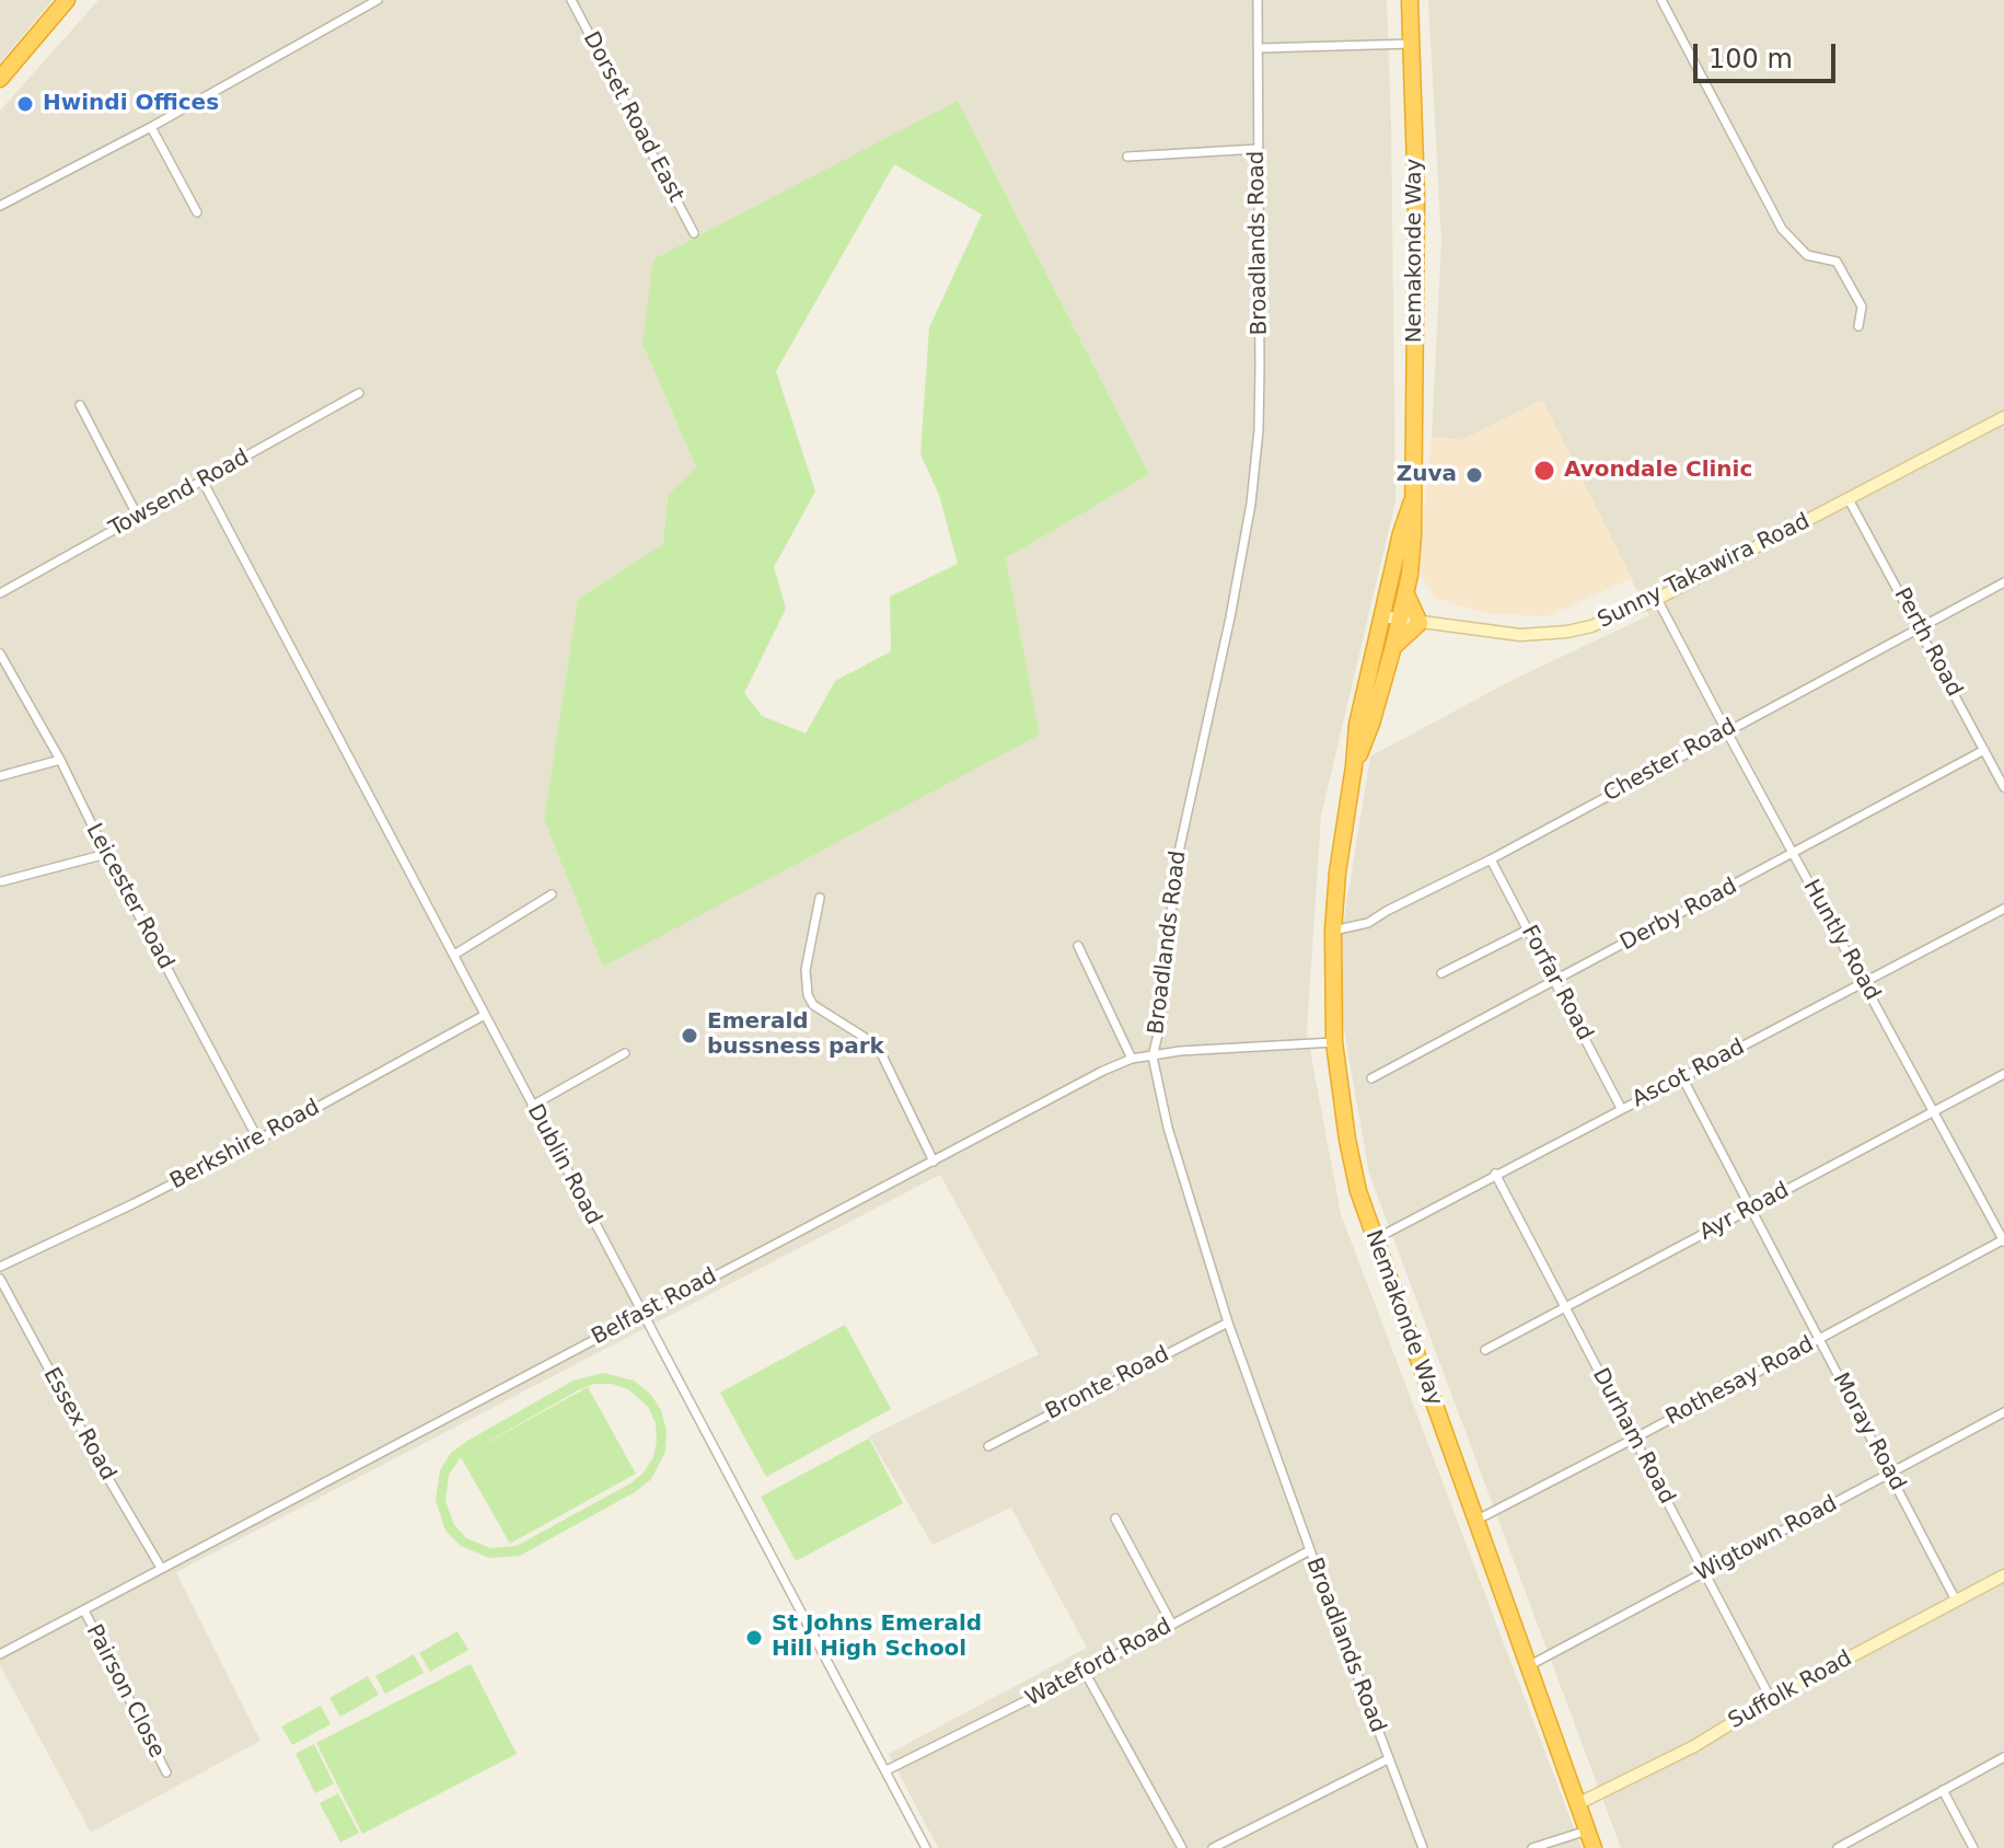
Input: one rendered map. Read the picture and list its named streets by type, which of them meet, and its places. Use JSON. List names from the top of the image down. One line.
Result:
{"streets":{"highway":["Nemakonde Way"],"main road":["Sunny Takawira Road","Suffolk Road"],"street":["Dorset Road East","Broadlands Road","Towsend Road","Perth Road","Chester Road","Leicester Road","Derby Road","Huntly Road","Forfar Road","Ascot Road","Berkshire Road","Dublin Road","Ayr Road","Belfast Road","Rothesay Road","Bronte Road","Essex Road","Moray Road","Durham Road","Wigtown Road","Wateford Road","Pairson Close"]},"crossings":[["Broadlands Road","Belfast Road"],["Broadlands Road","Bronte Road"],["Broadlands Road","Wateford Road"],["Nemakonde Way","Sunny Takawira Road"],["Nemakonde Way","Chester Road"],["Nemakonde Way","Ascot Road"],["Nemakonde Way","Belfast Road"],["Nemakonde Way","Rothesay Road"],["Nemakonde Way","Wigtown Road"],["Nemakonde Way","Suffolk Road"],["Towsend Road","Dublin Road"],["Sunny Takawira Road","Perth Road"],["Sunny Takawira Road","Huntly Road"],["Perth Road","Chester Road"],["Perth Road","Derby Road"],["Chester Road","Huntly Road"],["Chester Road","Forfar Road"],["Leicester Road","Berkshire Road"],["Derby Road","Huntly Road"],["Derby Road","Forfar Road"],["Huntly Road","Ascot Road"],["Huntly Road","Ayr Road"],["Huntly Road","Rothesay Road"],["Forfar Road","Ascot Road"],["Ascot Road","Moray Road"],["Ascot Road","Durham Road"],["Berkshire Road","Dublin Road"],["Dublin Road","Belfast Road"],["Dublin Road","Wateford Road"],["Ayr Road","Moray Road"],["Ayr Road","Durham Road"],["Belfast Road","Essex Road"],["Belfast Road","Pairson Close"],["Rothesay Road","Moray Road"],["Rothesay Road","Durham Road"],["Moray Road","Wigtown Road"],["Moray Road","Suffolk Road"],["Durham Road","Wigtown Road"],["Durham Road","Suffolk Road"]],"places":["Hwindi Offices","Avondale Clinic","Zuva","Emerald bussness park","St Johns Emerald Hill High School"],"scale_bar":"100 m"}
